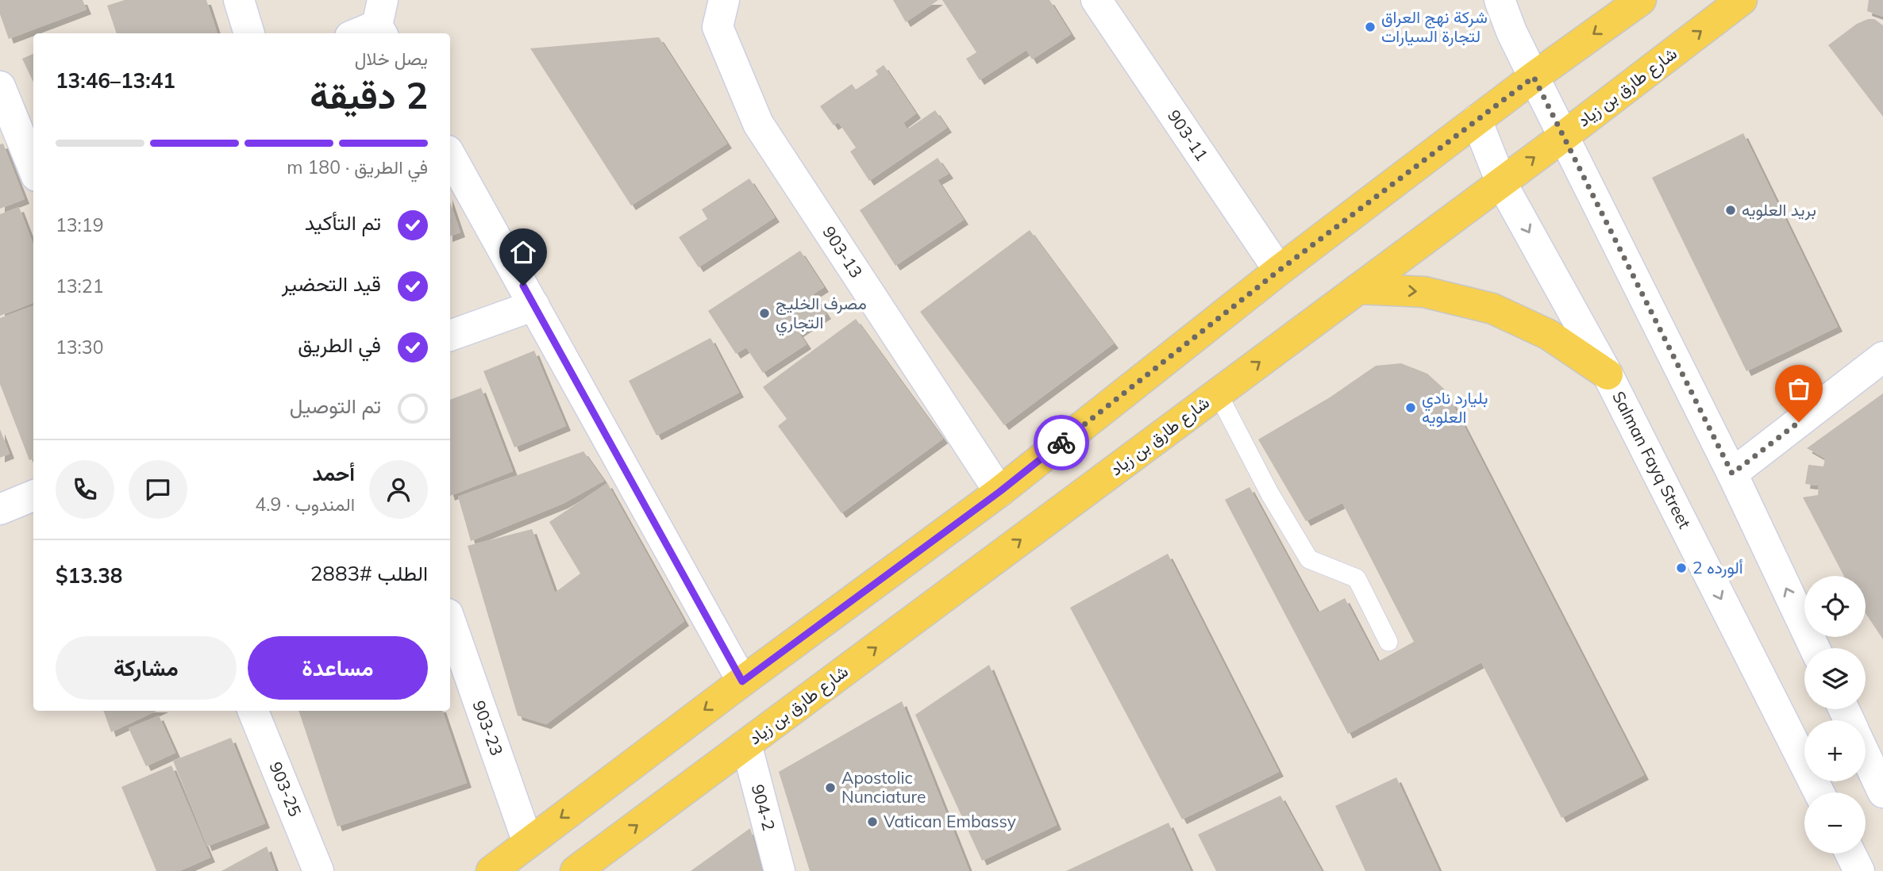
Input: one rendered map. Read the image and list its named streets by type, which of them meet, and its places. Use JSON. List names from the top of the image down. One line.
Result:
{"streets":{"main road":["شارع طارق بن زياد"],"street":["903-11","903-13","Salman Fayq Street","903-23","903-25","904-2"]},"crossings":[["شارع طارق بن زياد","Salman Fayq Street"],["شارع طارق بن زياد","904-2"]],"places":["شركة نهج العراق لتجارة السيارات","بريد العلويه","مصرف الخليج التجاري","بليارد نادي العلويه","ألورده 2","Apostolic Nunciature","Vatican Embassy"],"page":{"heading":["2 دقيقة","يصل خلال","13:41–13:46"],"panel":["أحمد","المندوب · 4.9","الطلب #2883","$13.38"],"bar":"في الطريق · 180 m","list":[["تم التأكيد","13:19"],["قيد التحضير","13:21"],["في الطريق","13:30"],"تم التوصيل"],"map_buttons":["+","−"],"buttons":["مساعدة","مشاركة"]}}
